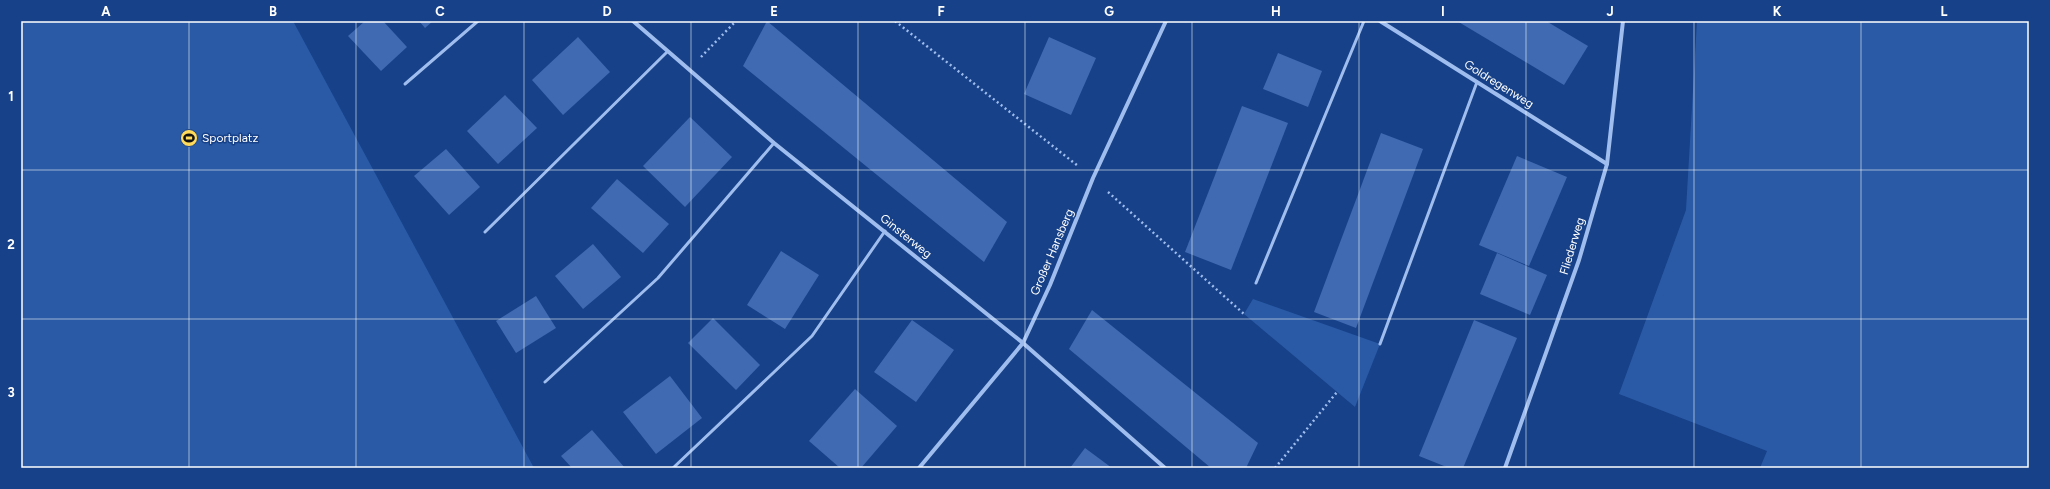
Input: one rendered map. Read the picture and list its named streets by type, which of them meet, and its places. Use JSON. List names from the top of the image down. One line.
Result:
{"streets":{"street":["Goldregenweg","Ginsterweg","Fliederweg","Großer Hansberg"]},"crossings":[["Goldregenweg","Fliederweg"],["Ginsterweg","Großer Hansberg"]],"places":{"sports":["Sportplatz"]},"grid":{"columns":["A","B","C","D","E","F","G","H","I","J","K","L"],"rows":["1","2","3"]}}
